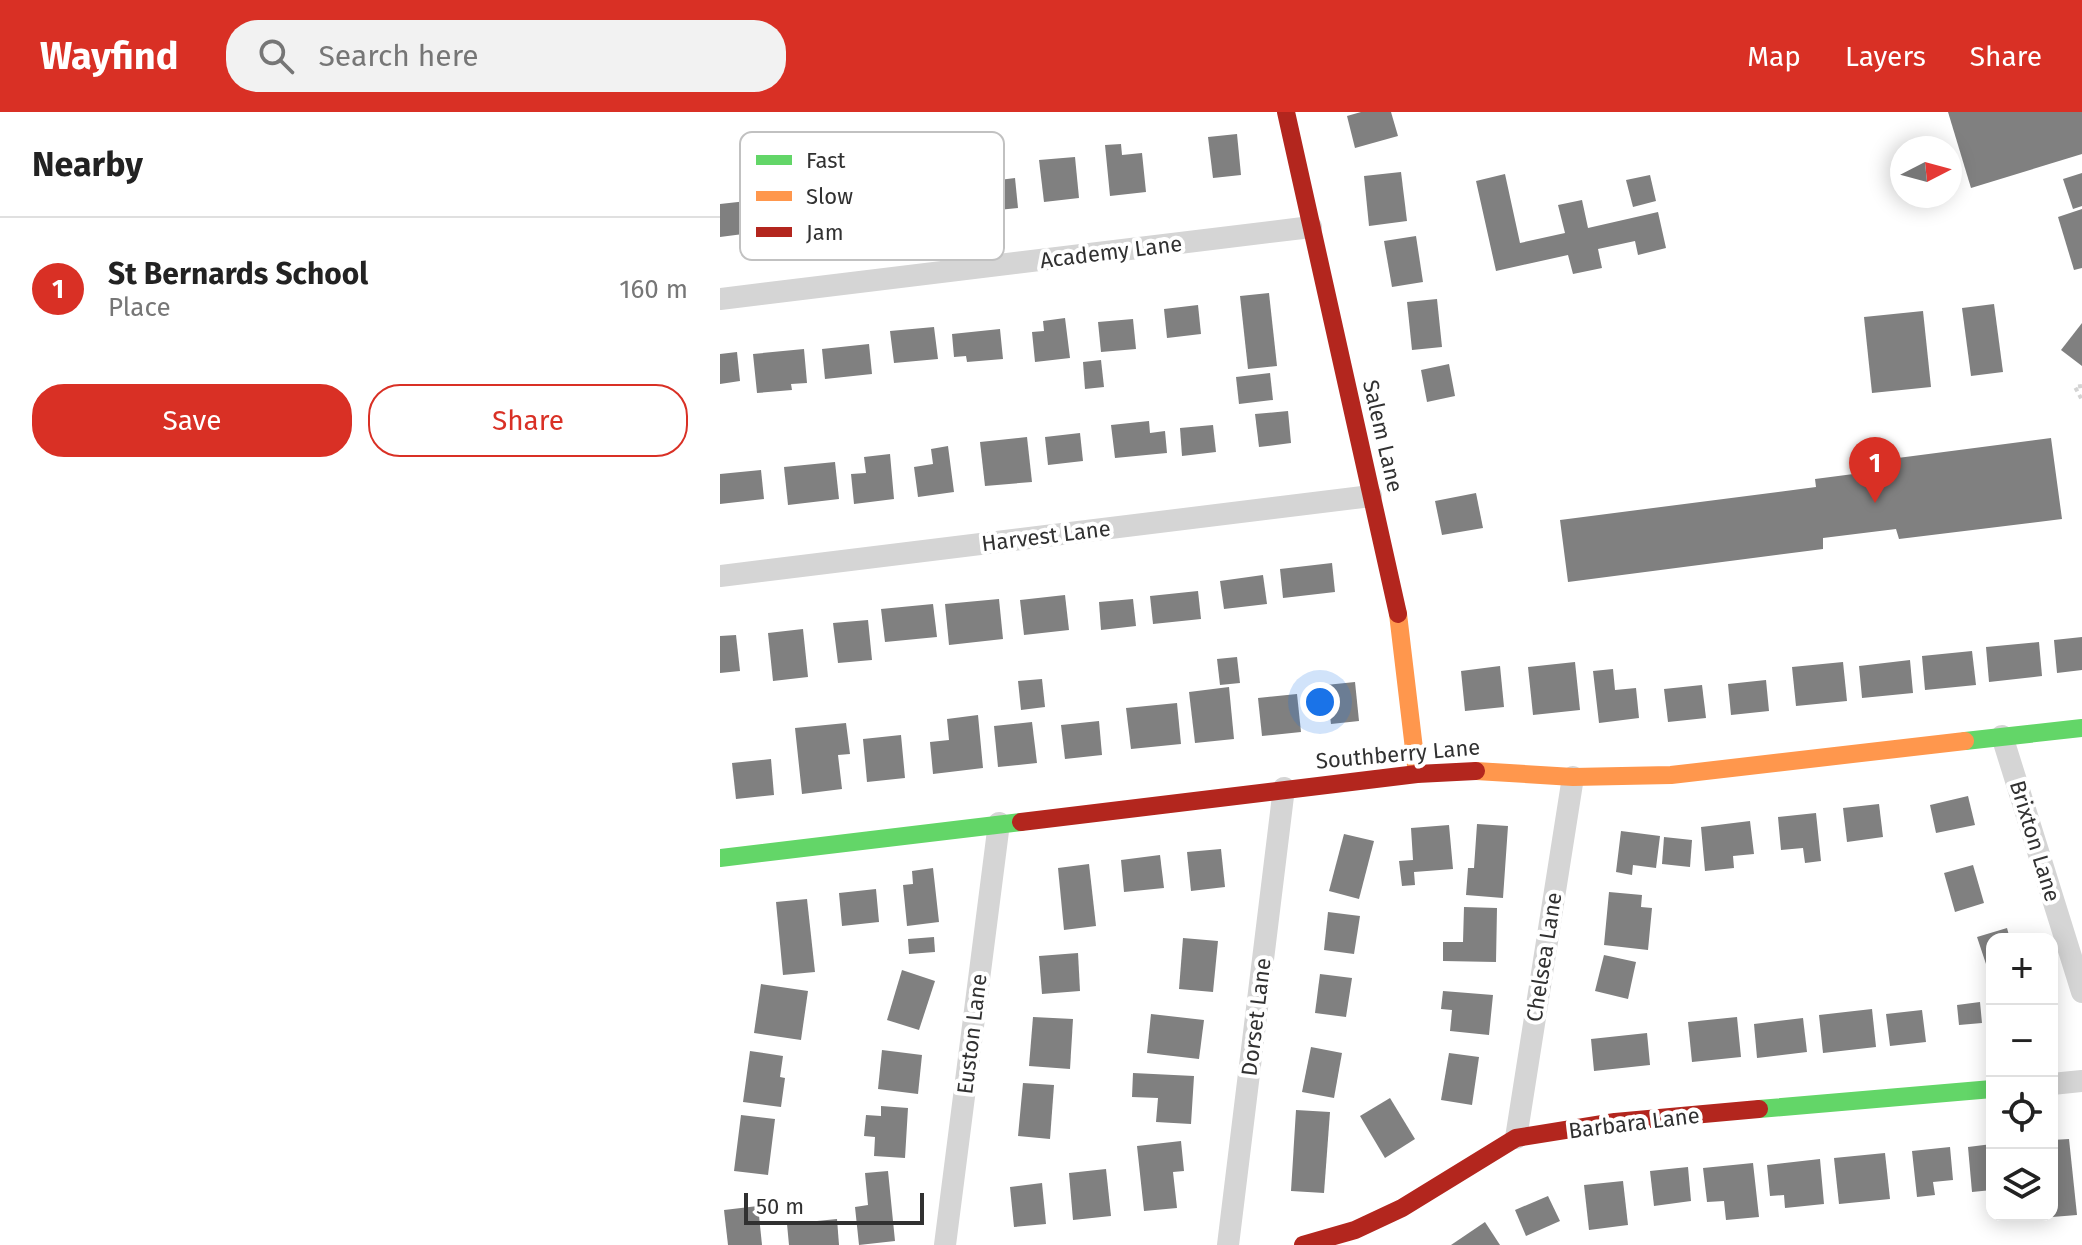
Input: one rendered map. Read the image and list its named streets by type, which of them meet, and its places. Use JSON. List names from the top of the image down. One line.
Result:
{"streets":{"street":["Academy Lane","Salem Lane","Harvest Lane","Southberry Lane","Brixton Lane","Chelsea Lane","Dorset Lane","Euston Lane","Barbara Lane"]},"crossings":[["Academy Lane","Salem Lane"],["Salem Lane","Harvest Lane"],["Salem Lane","Southberry Lane"],["Southberry Lane","Brixton Lane"],["Southberry Lane","Chelsea Lane"],["Southberry Lane","Dorset Lane"],["Southberry Lane","Euston Lane"],["Chelsea Lane","Barbara Lane"]],"legend":["Fast","Slow","Jam"],"scale_bar":"50 m","north":"right","page":{"header":"Wayfind","search":"Search here","nav":["Map","Layers","Share"],"heading":"Nearby","list":[{"mark":"1","name":"St Bernards School","note":"Place","value":"160 m"}],"buttons":["Save","Share"],"pins":"1","map_buttons":["+","−"],"scale":"50 m"}}
